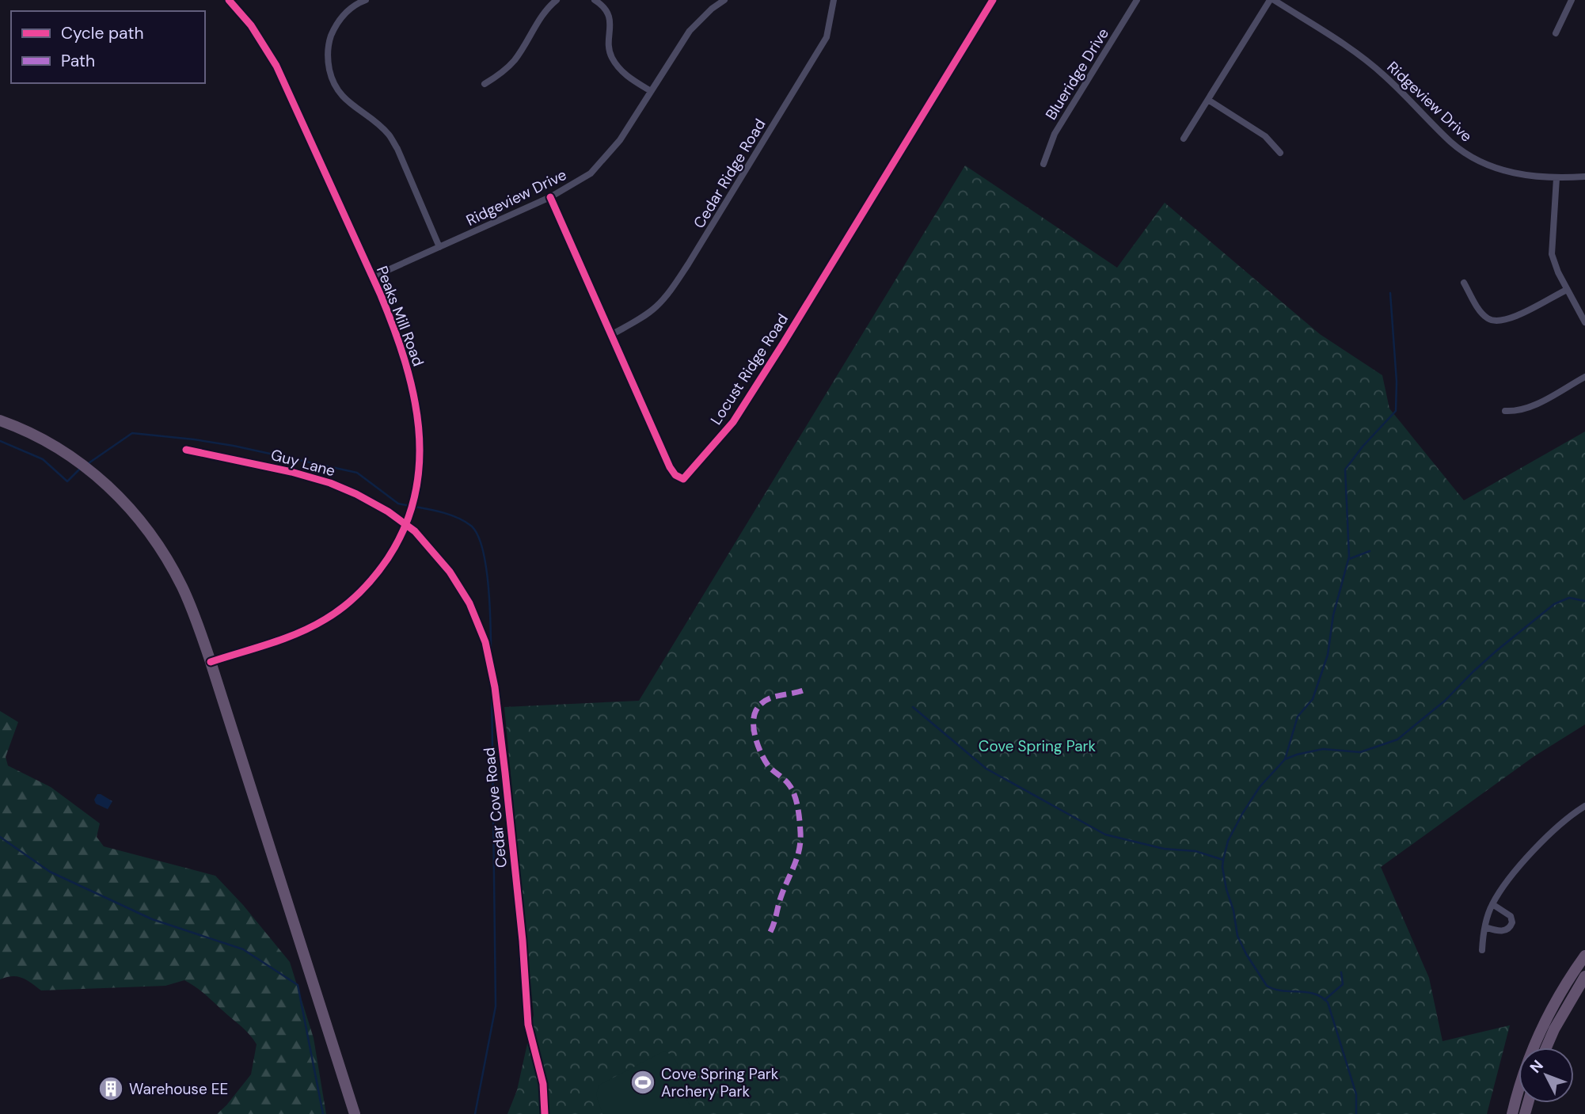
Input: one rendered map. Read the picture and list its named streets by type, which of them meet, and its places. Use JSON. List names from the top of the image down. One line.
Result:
{"streets":{"street":["Blueridge Drive","Ridgeview Drive","Cedar Ridge Road","Peaks Mill Road","Locust Ridge Road","Guy Lane","Cedar Cove Road"]},"crossings":[["Ridgeview Drive","Peaks Mill Road"],["Ridgeview Drive","Locust Ridge Road"],["Cedar Ridge Road","Locust Ridge Road"],["Peaks Mill Road","Guy Lane"],["Peaks Mill Road","Cedar Cove Road"],["Guy Lane","Cedar Cove Road"]],"parks":["Cove Spring Park"],"places":{"sports":["Cove Spring Park Archery Park"],"building":["Warehouse EE"]},"legend":["Cycle path","Path"],"north":"top left"}
